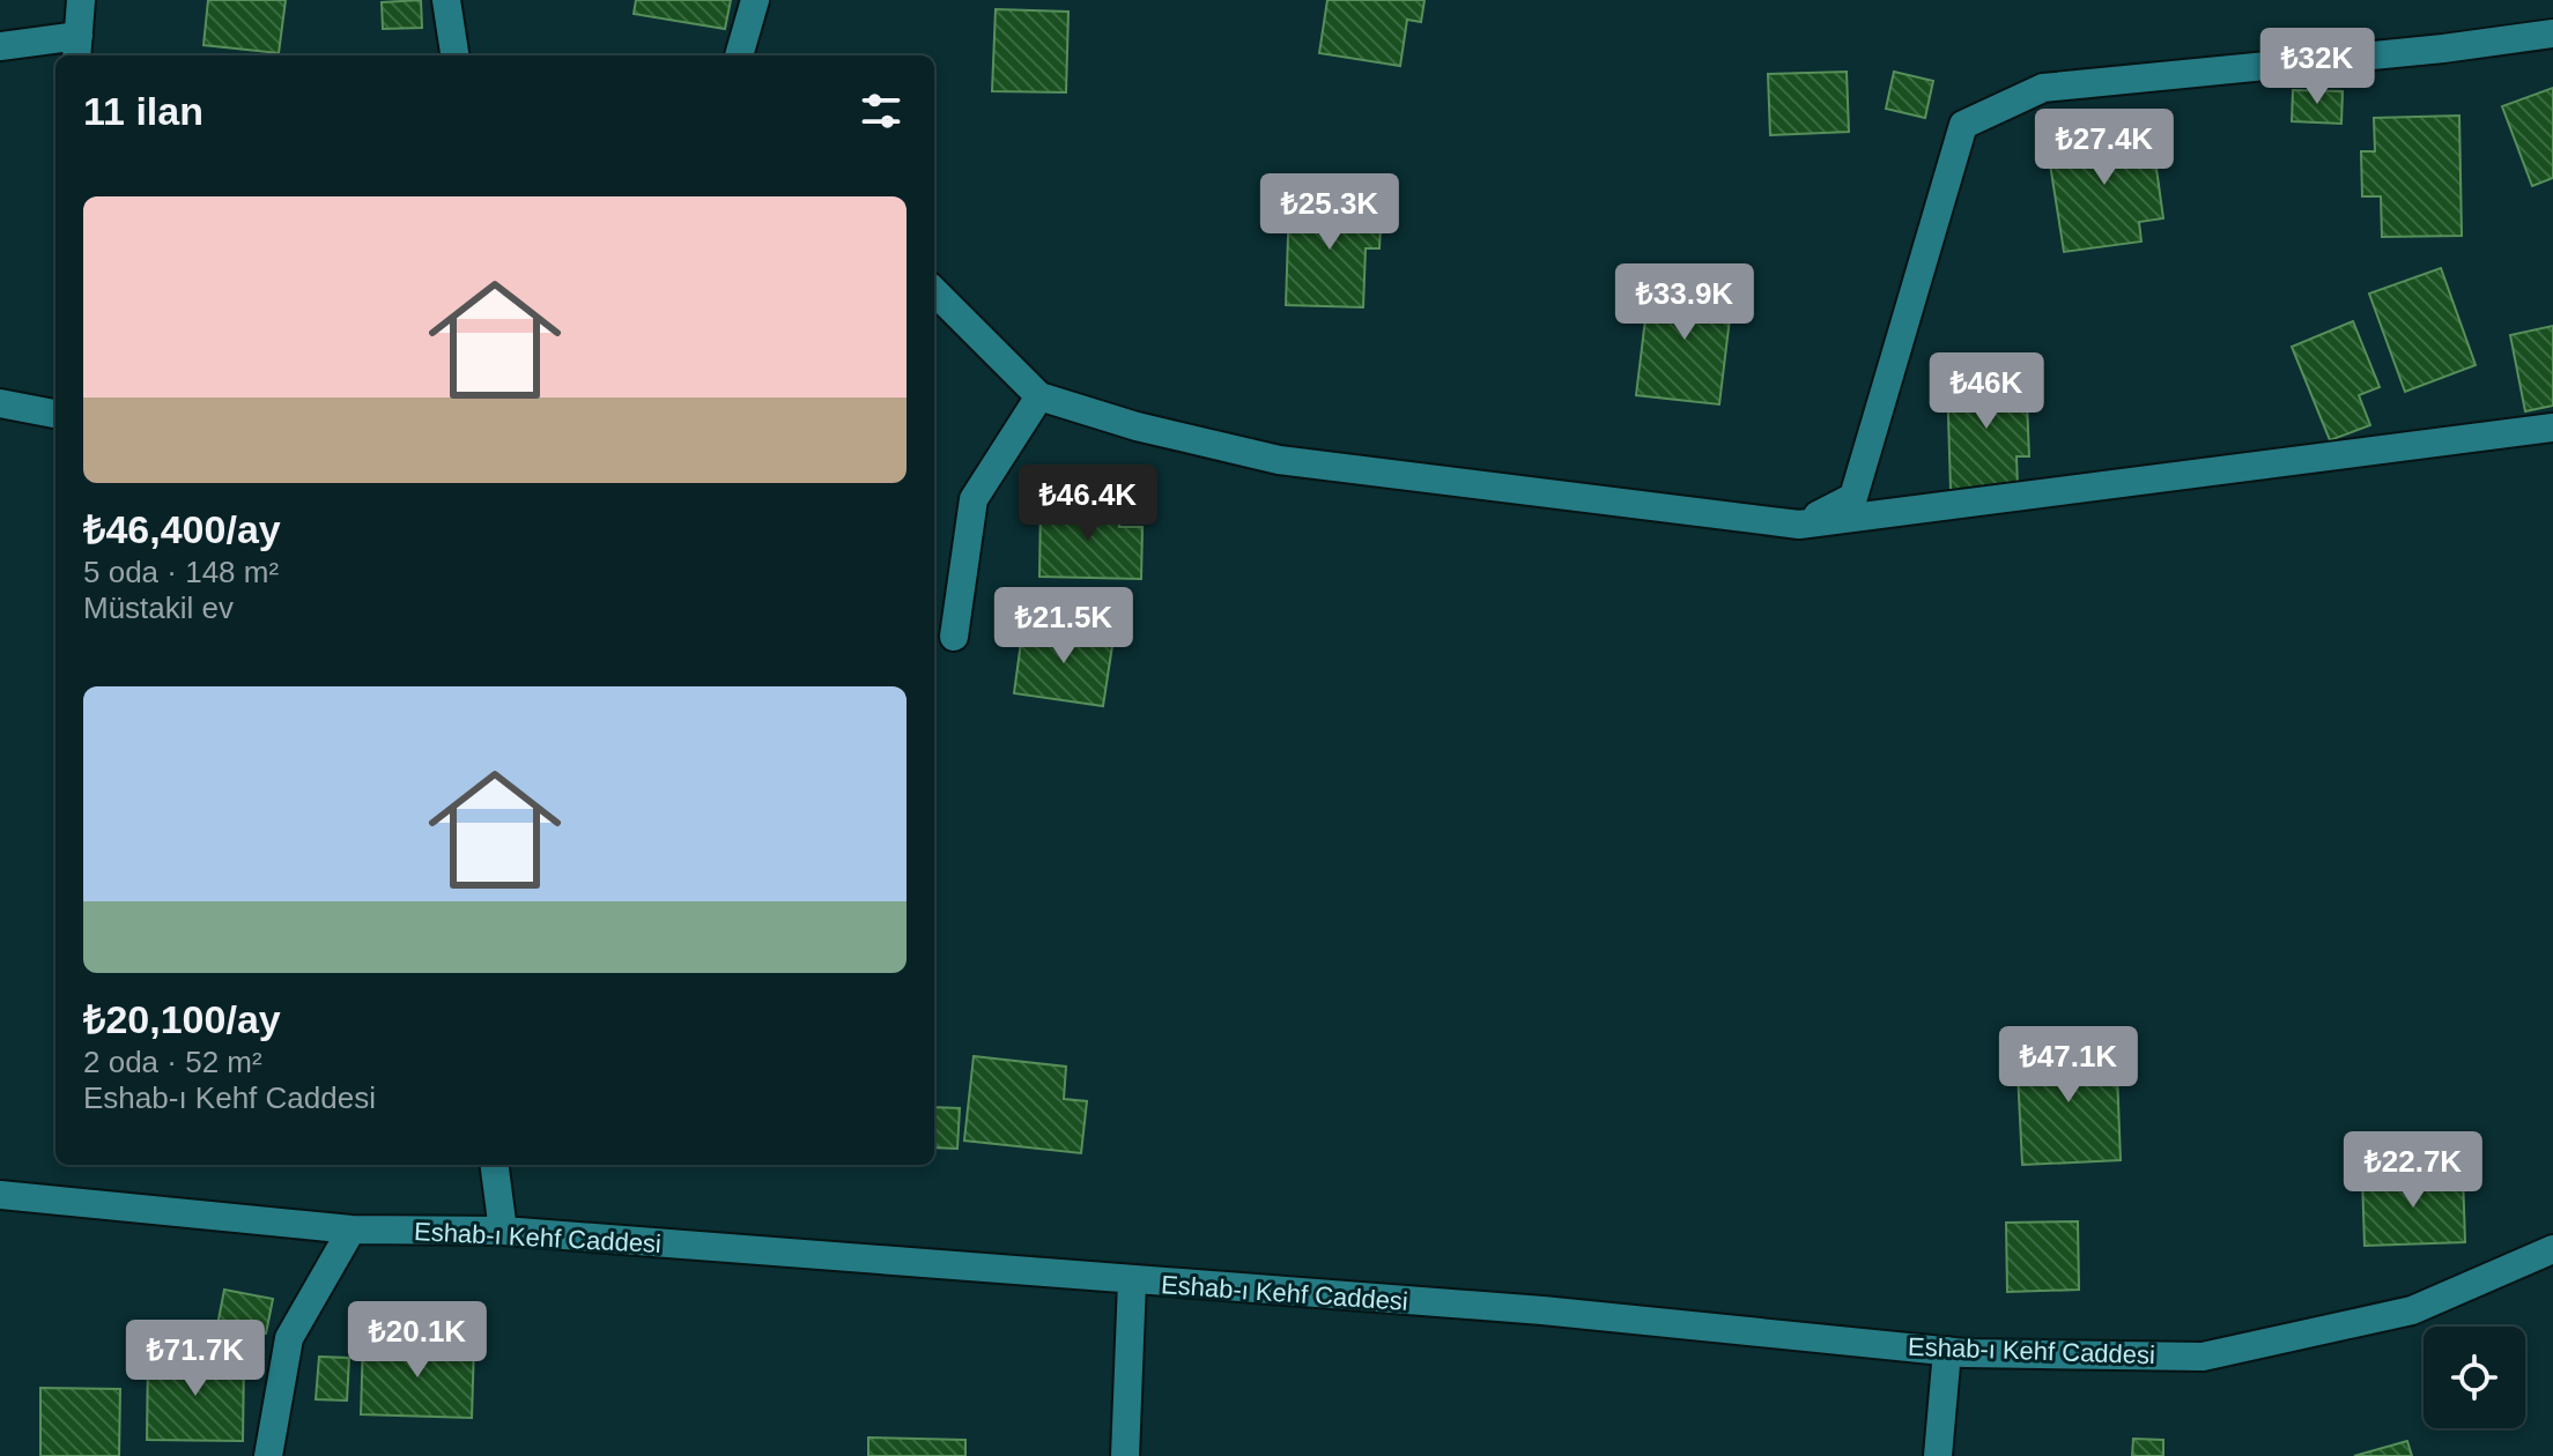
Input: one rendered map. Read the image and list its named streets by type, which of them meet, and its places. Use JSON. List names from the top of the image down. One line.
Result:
{"streets":{"street":["Eshab-ı Kehf Caddesi"]},"page":{"price":["₺32K","₺27.4K","₺25.3K","₺33.9K","₺46K","₺46.4K","₺21.5K","₺47.1K","₺22.7K","₺20.1K","₺71.7K"],"heading":"11 ilan","list":[{"name":"₺46,400/ay","note":"5 oda · 148 m² · Müstakil ev"},{"name":"₺20,100/ay","note":"2 oda · 52 m² · Eshab-ı Kehf Caddesi"}]}}
